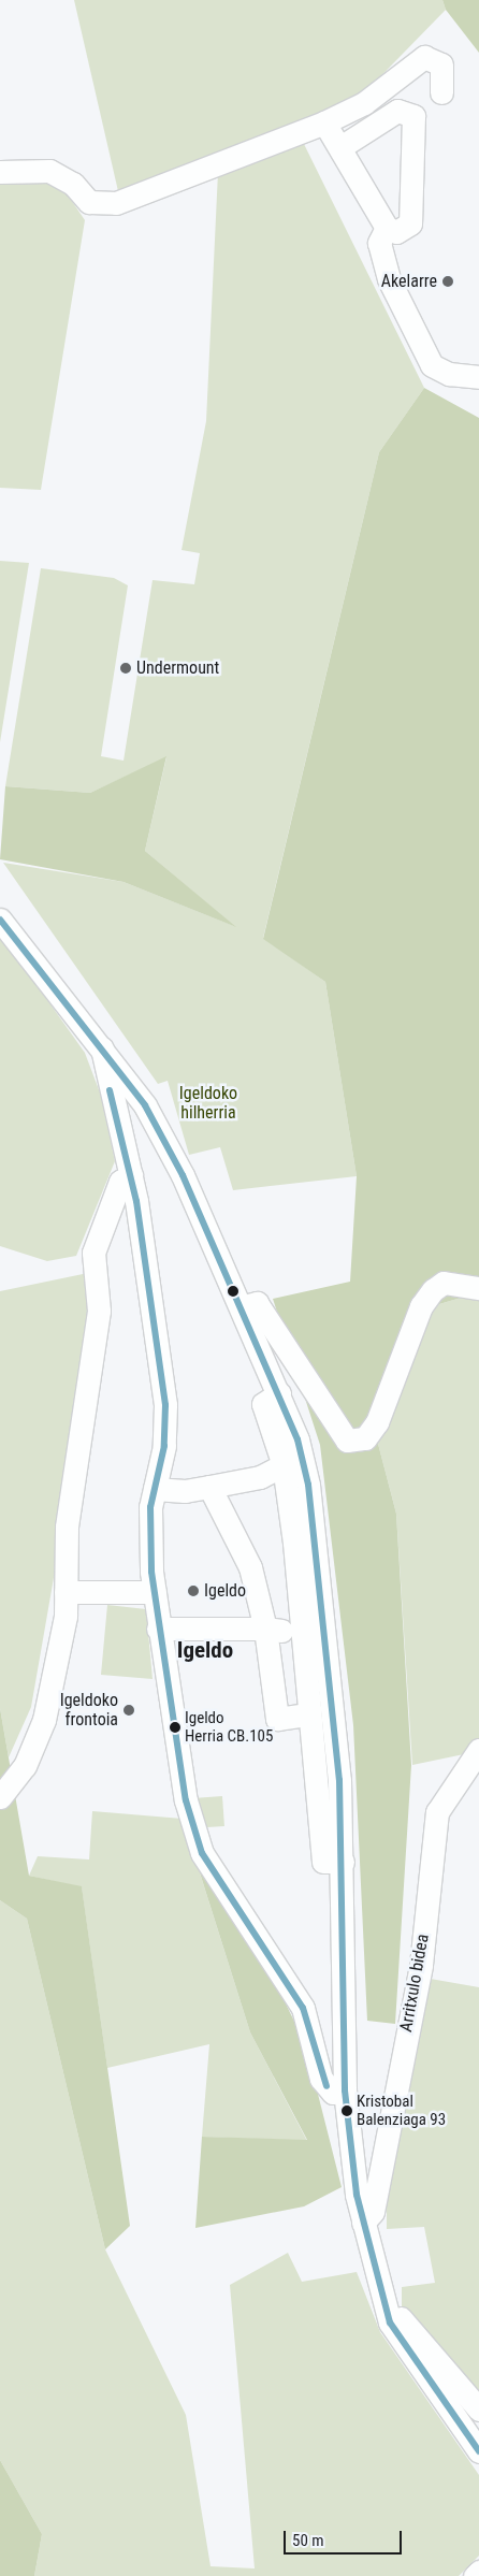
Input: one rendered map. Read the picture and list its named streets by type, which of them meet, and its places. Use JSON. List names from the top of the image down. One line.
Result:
{"streets":{"street":["Arritxulo bidea"]},"districts":["Igeldo"],"parks":["Igeldoko hilherria"],"places":["Akelarre","Undermount","Igeldo","Igeldoko frontoia","Igeldo Herria CB.105","Kristobal Balenziaga 93"],"scale_bar":"50 m"}
